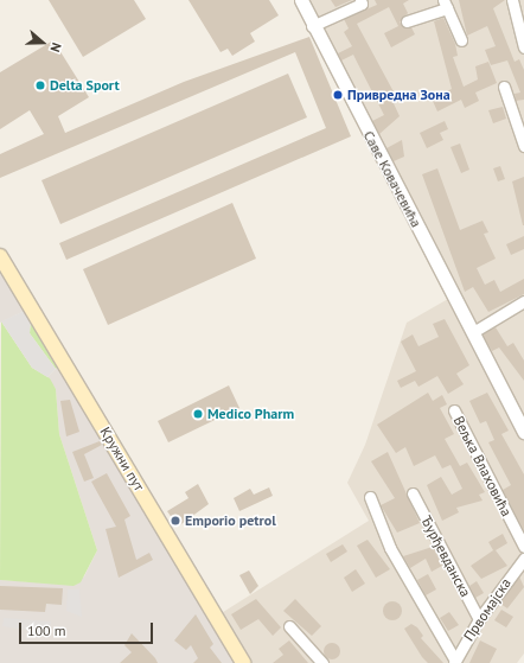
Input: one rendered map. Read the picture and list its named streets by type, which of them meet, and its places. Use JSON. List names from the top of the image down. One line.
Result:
{"streets":{"main road":["Кружни пут"],"street":["Саве Ковачевића","Вељка Влаховића","Ђурђевданска","Првомајска"]},"crossings":[["Ђурђевданска","Првомајска"]],"places":["Delta Sport","Привредна Зона","Medico Pharm","Emporio petrol"],"scale_bar":"100 m","north":"right"}
